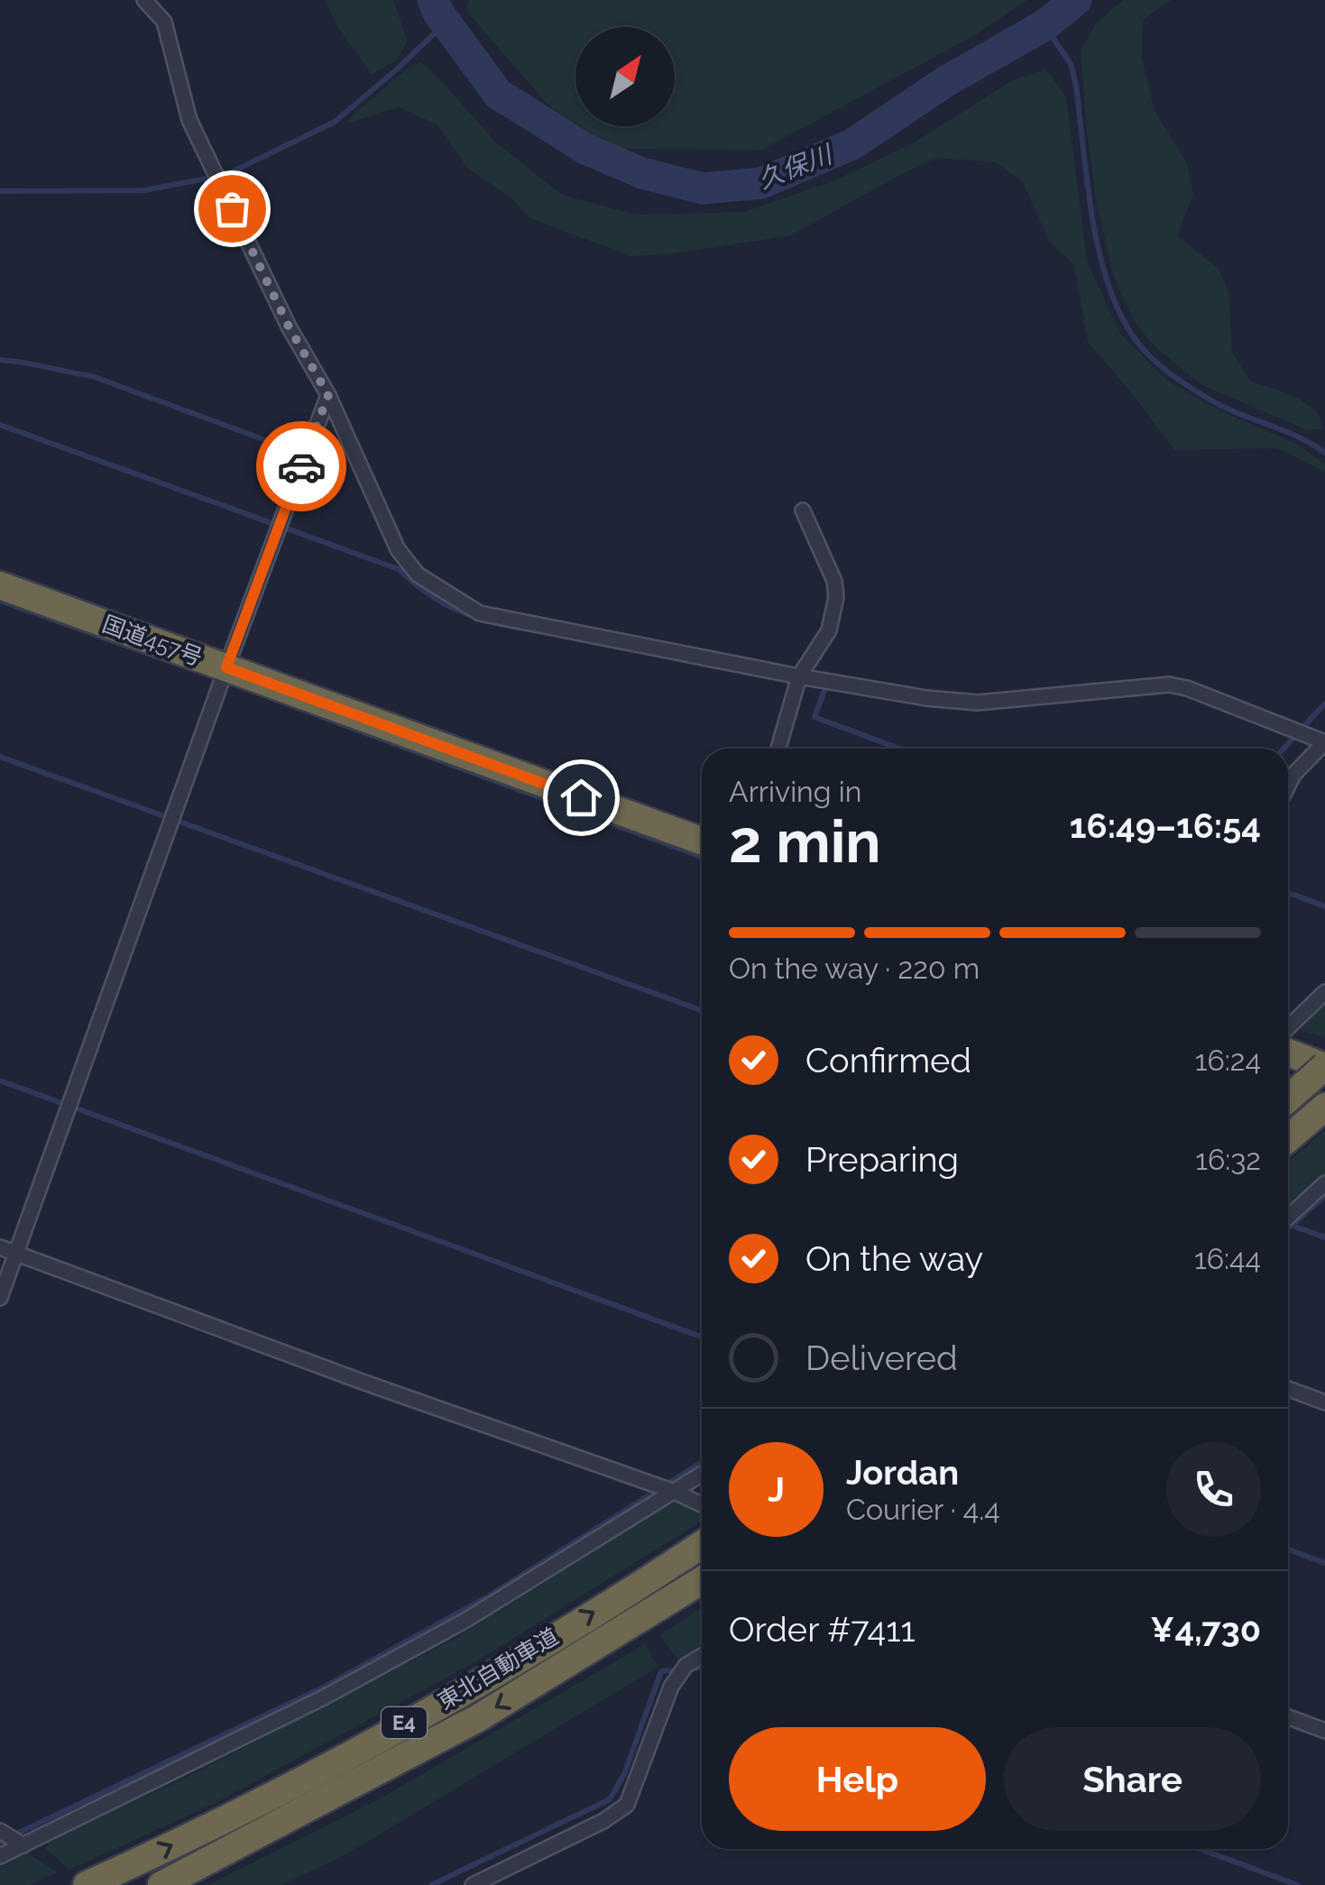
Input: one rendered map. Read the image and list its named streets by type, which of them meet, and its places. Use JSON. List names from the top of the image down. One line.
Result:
{"streets":{"highway":["国道457号","東北自動車道","E4"]},"water":["久保川"],"north":"top right","page":{"heading":["2 min","Arriving in","16:49–16:54"],"panel":["Jordan","Courier · 4.4","Order #7411","¥4,730"],"bar":"On the way · 220 m","list":[["Confirmed","16:24"],["Preparing","16:32"],["On the way","16:44"],"Delivered"],"round":"J","buttons":["Help","Share"]}}
